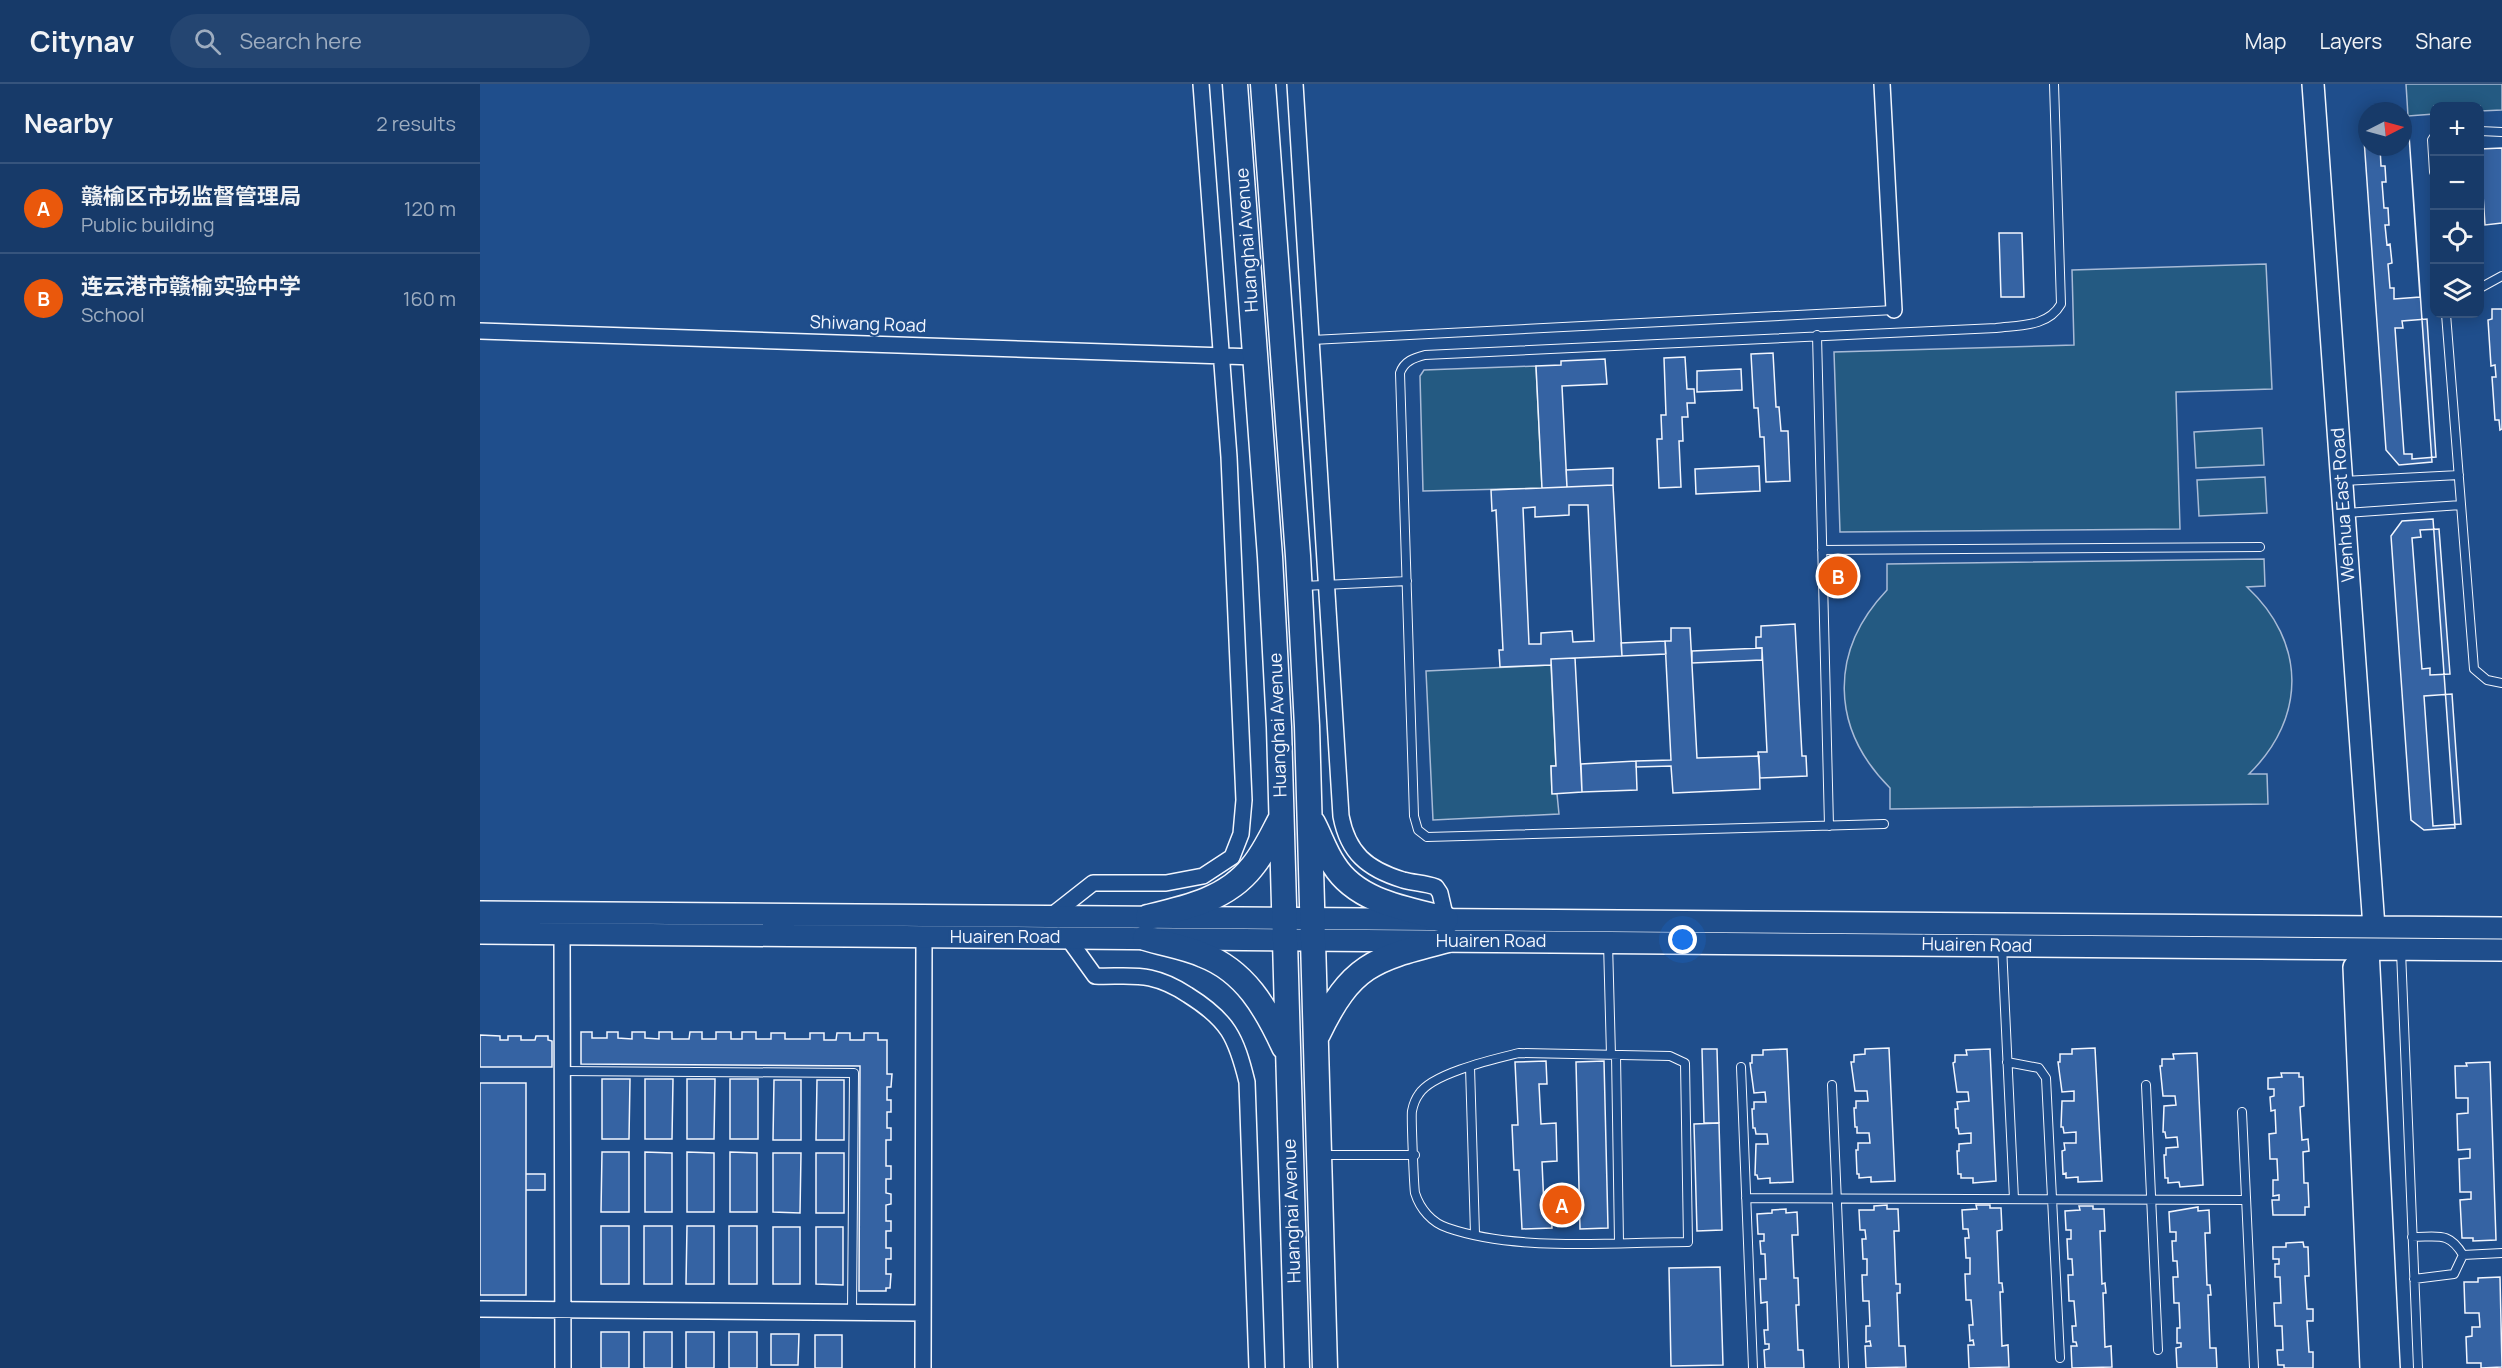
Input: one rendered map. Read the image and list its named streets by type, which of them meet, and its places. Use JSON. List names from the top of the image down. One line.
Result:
{"streets":{"main road":["Huanghai Avenue","Wenhua East Road","Huairen Road"],"street":["Shiwang Road"]},"crossings":[["Huanghai Avenue","Shiwang Road"],["Huanghai Avenue","Huairen Road"],["Wenhua East Road","Huairen Road"]],"north":"right","page":{"header":"Citynav","search":"Search here","nav":["Map","Layers","Share"],"heading":["Nearby","2 results"],"map_buttons":["+","−"],"list":[{"mark":"A","name":"赣榆区市场监督管理局","note":"Public building","value":"120 m"},{"mark":"B","name":"连云港市赣榆实验中学","note":"School","value":"160 m"}],"pins":["B","A"]}}
